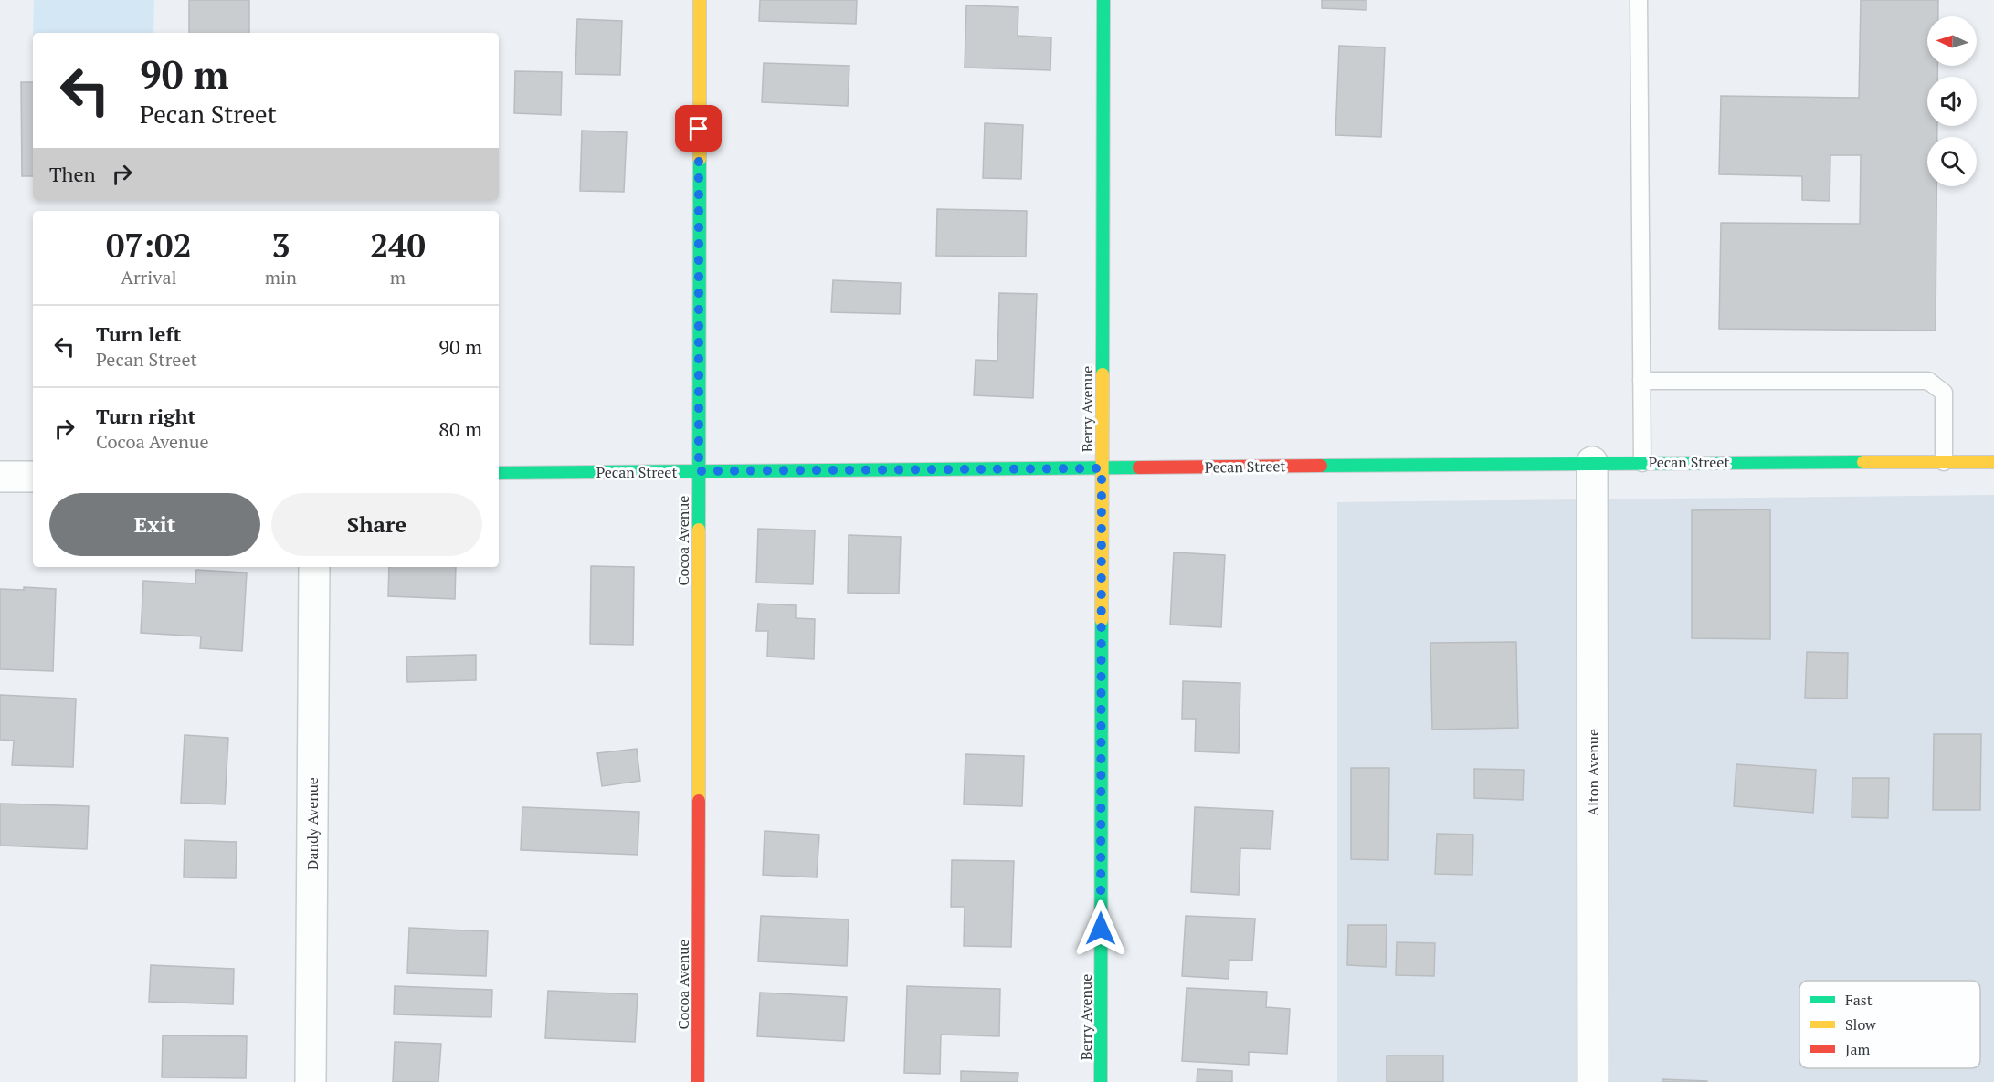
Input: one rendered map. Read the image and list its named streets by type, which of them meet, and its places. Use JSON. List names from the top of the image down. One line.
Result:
{"streets":{"street":["Berry Avenue","Pecan Street","Cocoa Avenue","Alton Avenue","Dandy Avenue"]},"crossings":[["Berry Avenue","Pecan Street"],["Pecan Street","Cocoa Avenue"],["Pecan Street","Alton Avenue"]],"legend":["Fast","Slow","Jam"],"north":"left","page":{"turn":["90 m","Pecan Street"],"then":"Then","eta":["07:02","Arrival","3","min","240","m"],"list":[{"name":"Turn left","note":"Pecan Street","value":"90 m"},{"name":"Turn right","note":"Cocoa Avenue","value":"80 m"}],"buttons":["Exit","Share"]}}
